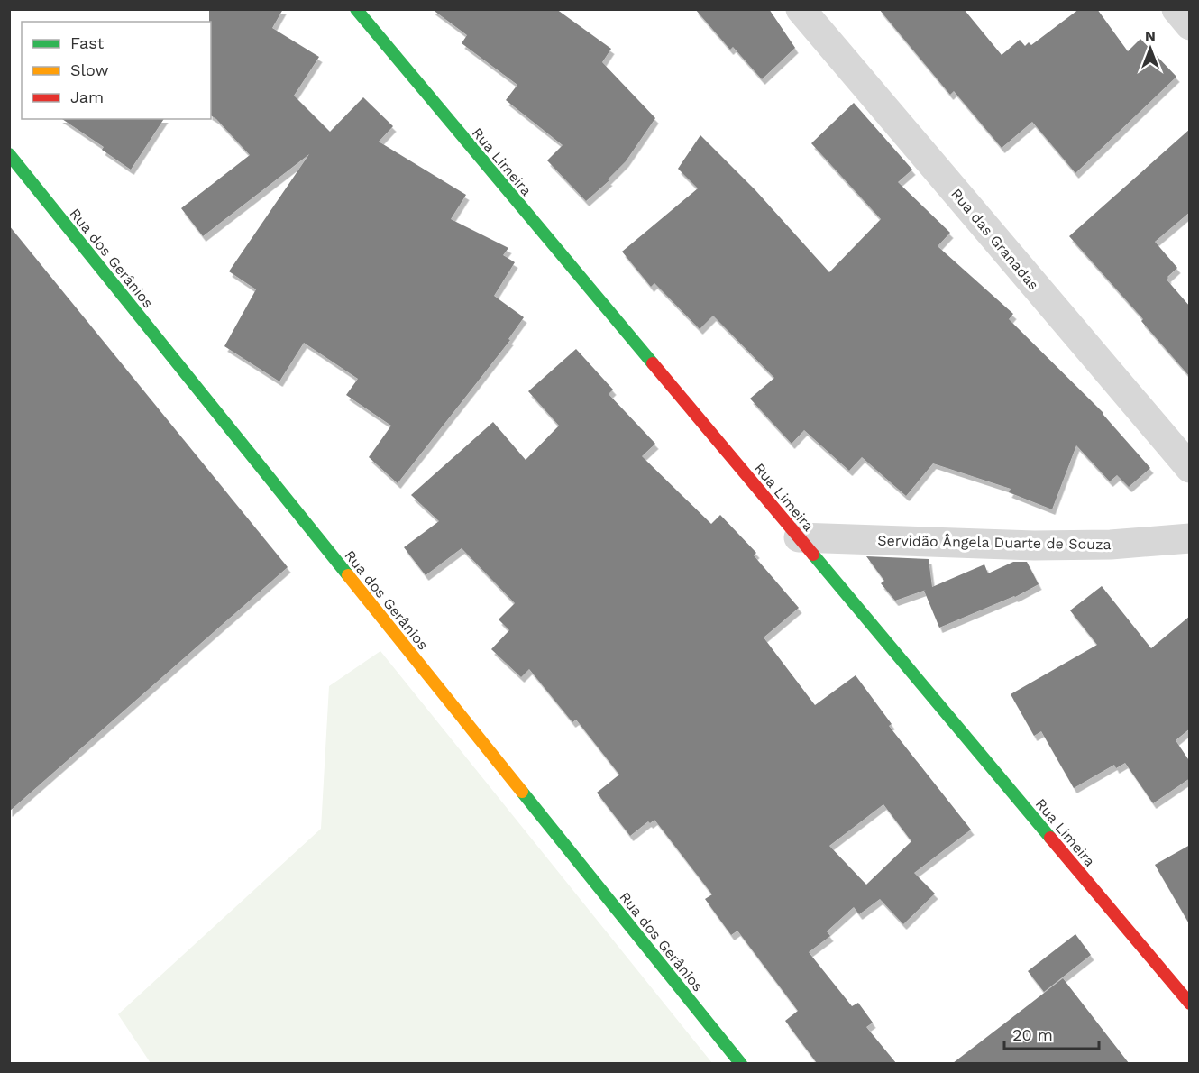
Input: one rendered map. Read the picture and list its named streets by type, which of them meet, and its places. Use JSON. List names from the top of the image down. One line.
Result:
{"streets":{"street":["Rua Limeira","Rua das Granadas","Rua dos Gerânios","Servidão Ângela Duarte de Souza"]},"crossings":[["Rua Limeira","Servidão Ângela Duarte de Souza"]],"legend":["Fast","Slow","Jam"],"scale_bar":"20 m","north":"top"}
